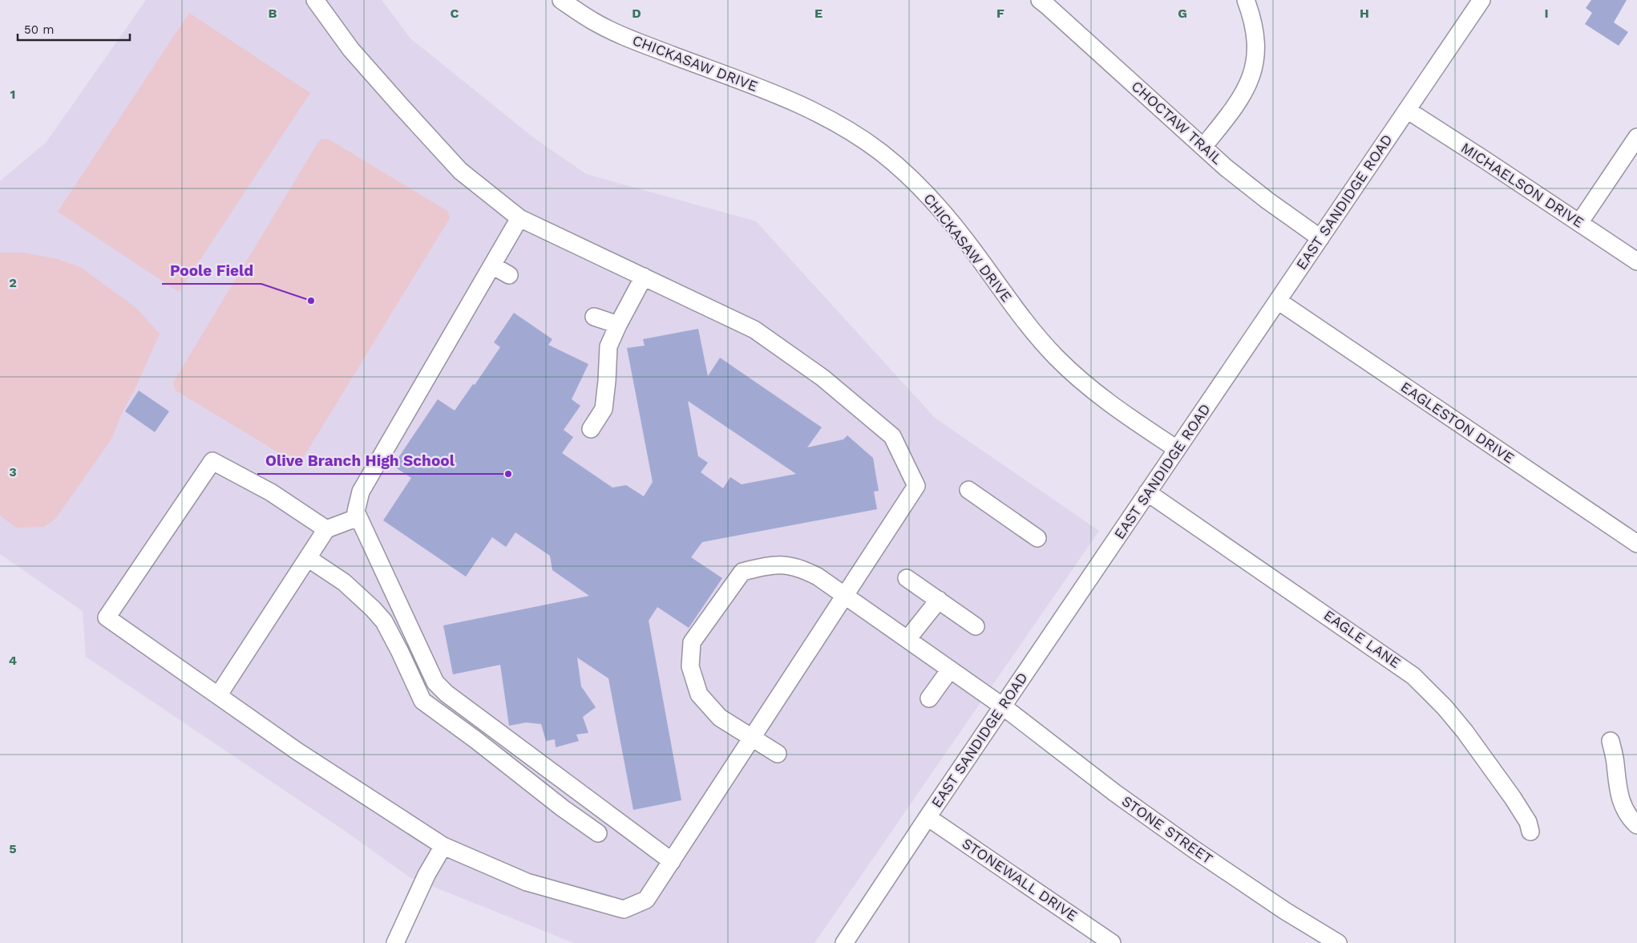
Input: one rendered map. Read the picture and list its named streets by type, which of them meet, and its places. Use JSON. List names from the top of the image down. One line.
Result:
{"streets":{"street":["CHICKASAW DRIVE","CHOCTAW TRAIL","MICHAELSON DRIVE","EAST SANDIDGE ROAD","EAGLESTON DRIVE","EAGLE LANE","STONE STREET","STONEWALL DRIVE"]},"crossings":[["CHICKASAW DRIVE","EAST SANDIDGE ROAD"],["CHOCTAW TRAIL","EAST SANDIDGE ROAD"],["MICHAELSON DRIVE","EAST SANDIDGE ROAD"],["EAST SANDIDGE ROAD","EAGLESTON DRIVE"],["EAST SANDIDGE ROAD","EAGLE LANE"],["EAST SANDIDGE ROAD","STONE STREET"],["EAST SANDIDGE ROAD","STONEWALL DRIVE"]],"places":["Poole Field","Olive Branch High School"],"scale_bar":"50 m","grid":{"columns":["B","C","D","E","F","G","H","I"],"rows":["1","2","3","4","5"]}}
